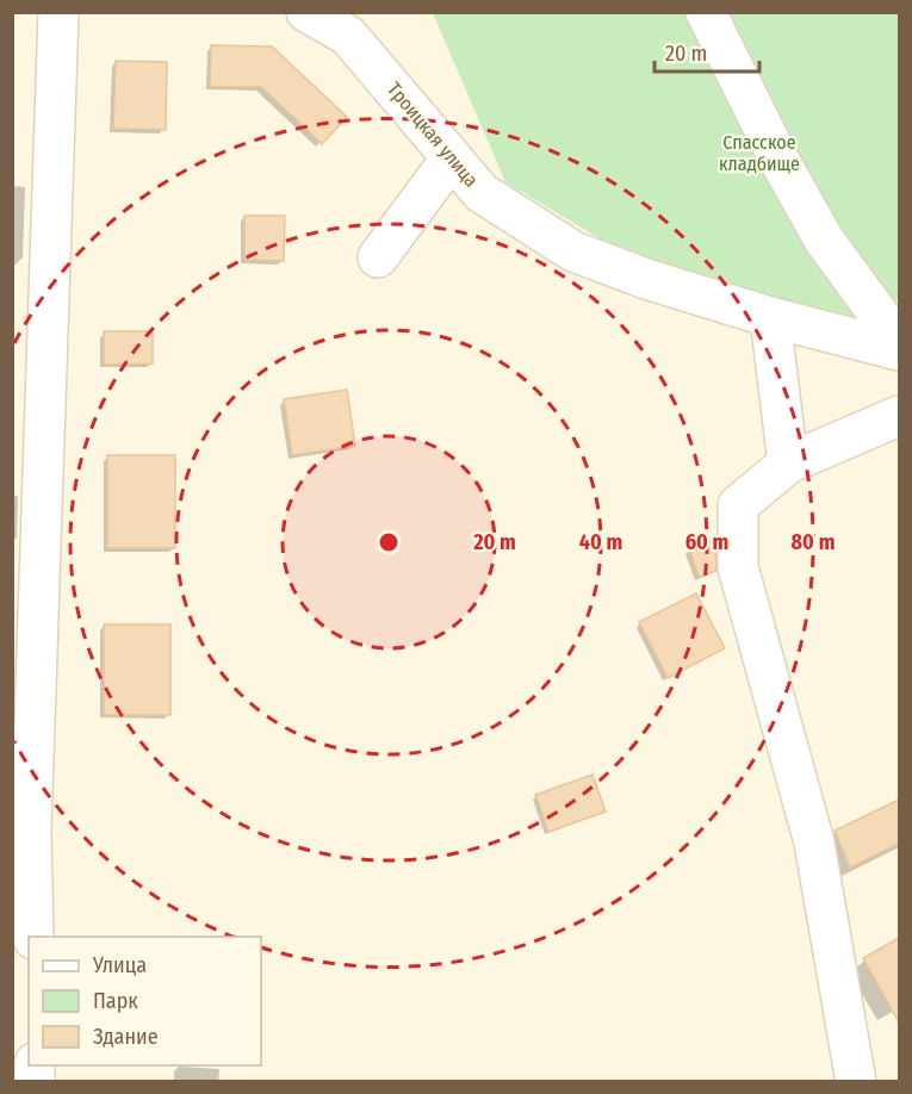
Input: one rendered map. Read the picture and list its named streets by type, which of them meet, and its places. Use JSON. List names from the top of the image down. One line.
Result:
{"streets":{"street":["Троицкая улица"]},"parks":["Спасское кладбище"],"legend":["Улица","Парк","Здание"],"scale_bar":"20 m","rings":["20 m","40 m","60 m","80 m"]}
